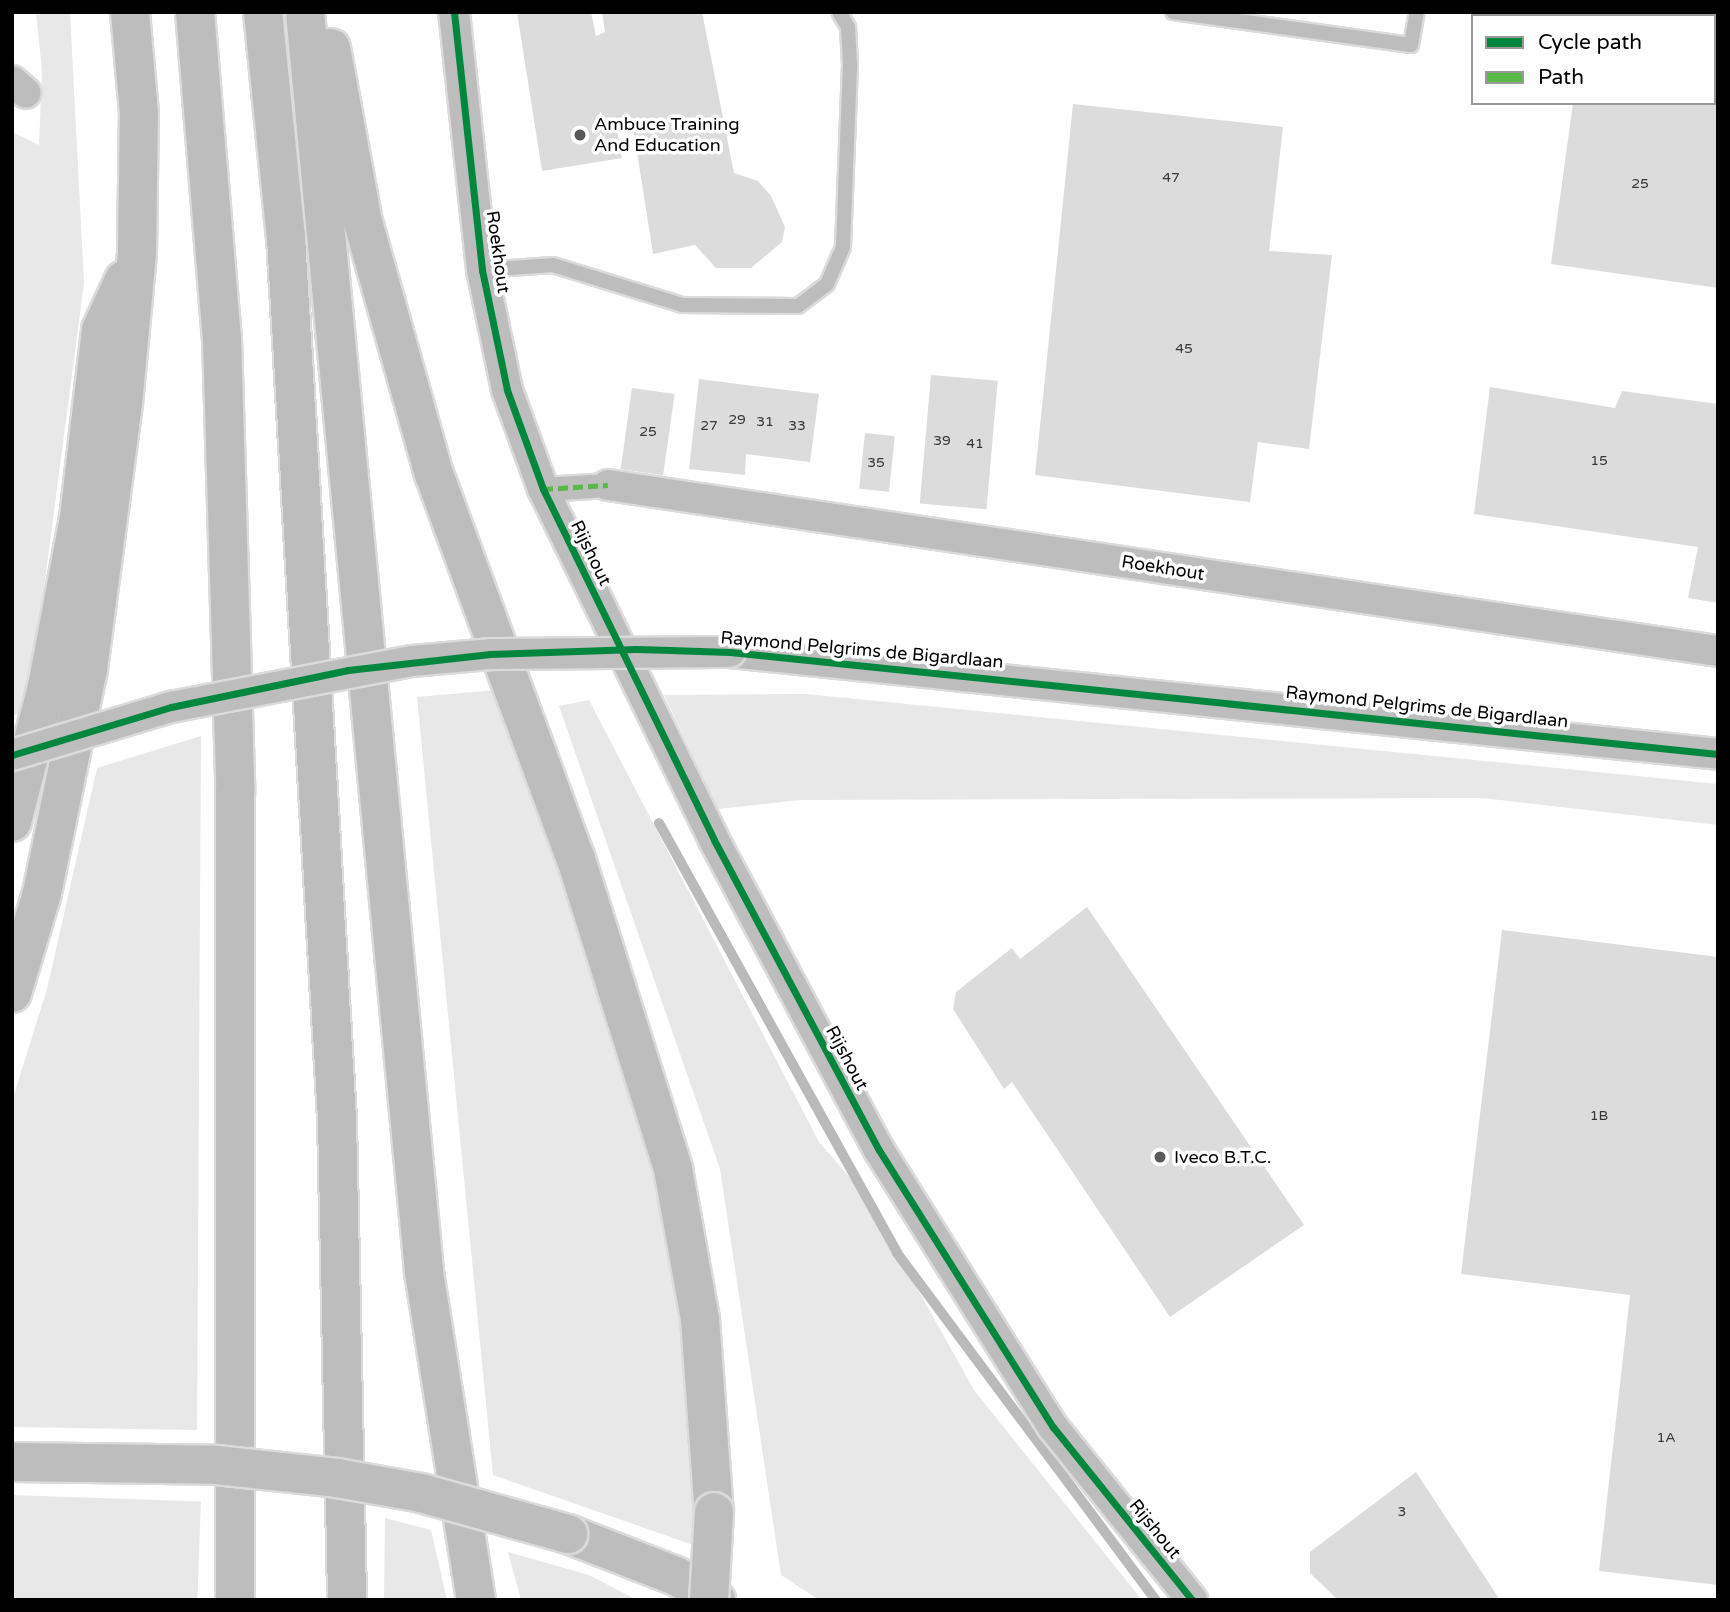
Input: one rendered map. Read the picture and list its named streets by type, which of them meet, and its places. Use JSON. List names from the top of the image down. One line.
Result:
{"streets":{"street":["Roekhout","Rijshout","Raymond Pelgrims de Bigardlaan"]},"crossings":[["Roekhout","Rijshout"]],"places":["Ambuce Training And Education","Iveco B.T.C."],"house_numbers":["47","25","45","29","31","27","33","25","39","41","15","35","1B","1A","3"],"legend":["Cycle path","Path"]}
